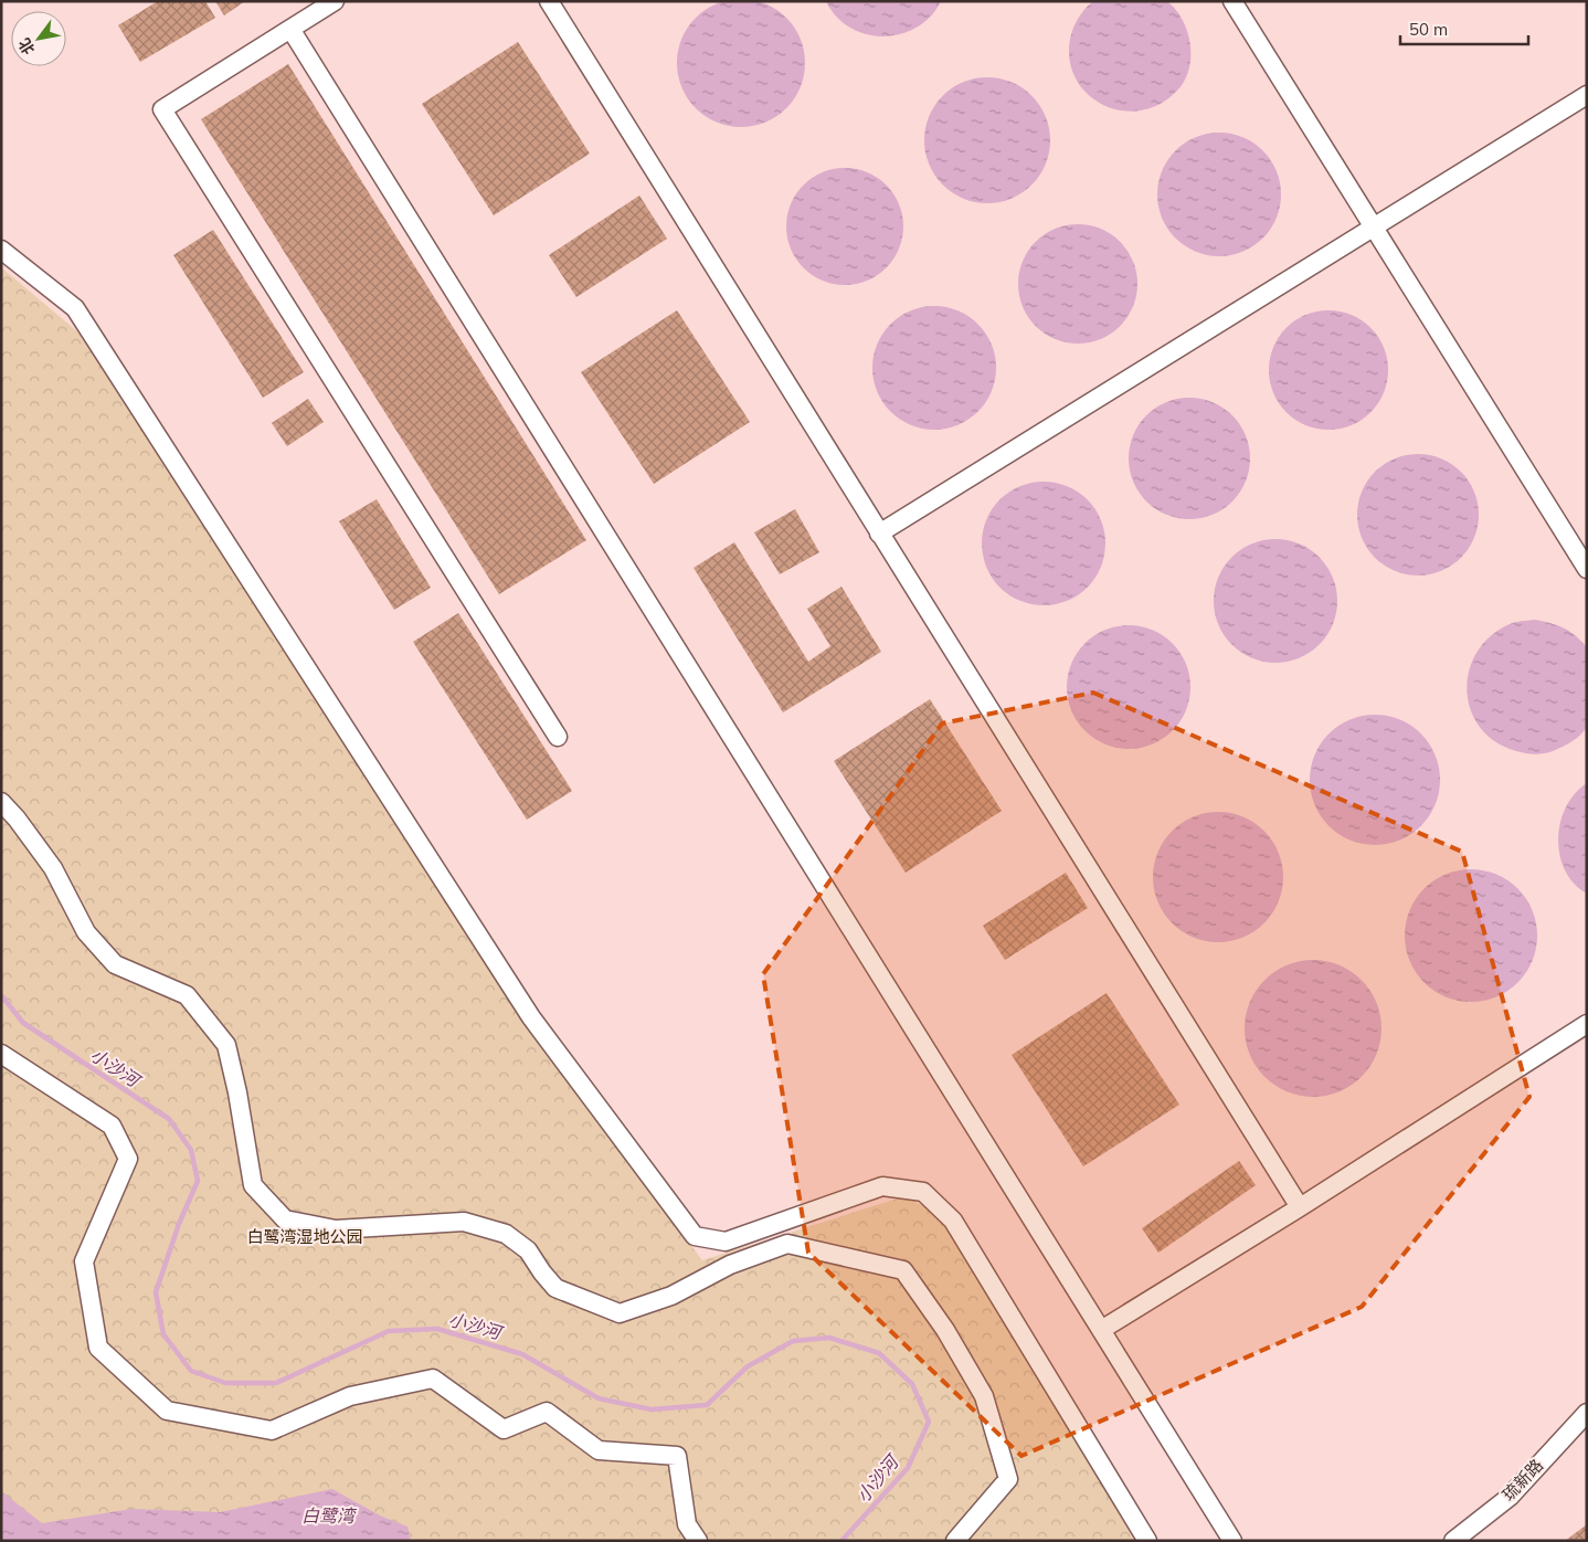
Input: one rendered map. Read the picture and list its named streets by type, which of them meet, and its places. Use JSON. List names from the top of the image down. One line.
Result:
{"streets":{"street":["琉新路"]},"water":["小沙河","白鹭湾"],"parks":["白鹭湾湿地公园"],"scale_bar":"50 m","north":"bottom left"}
